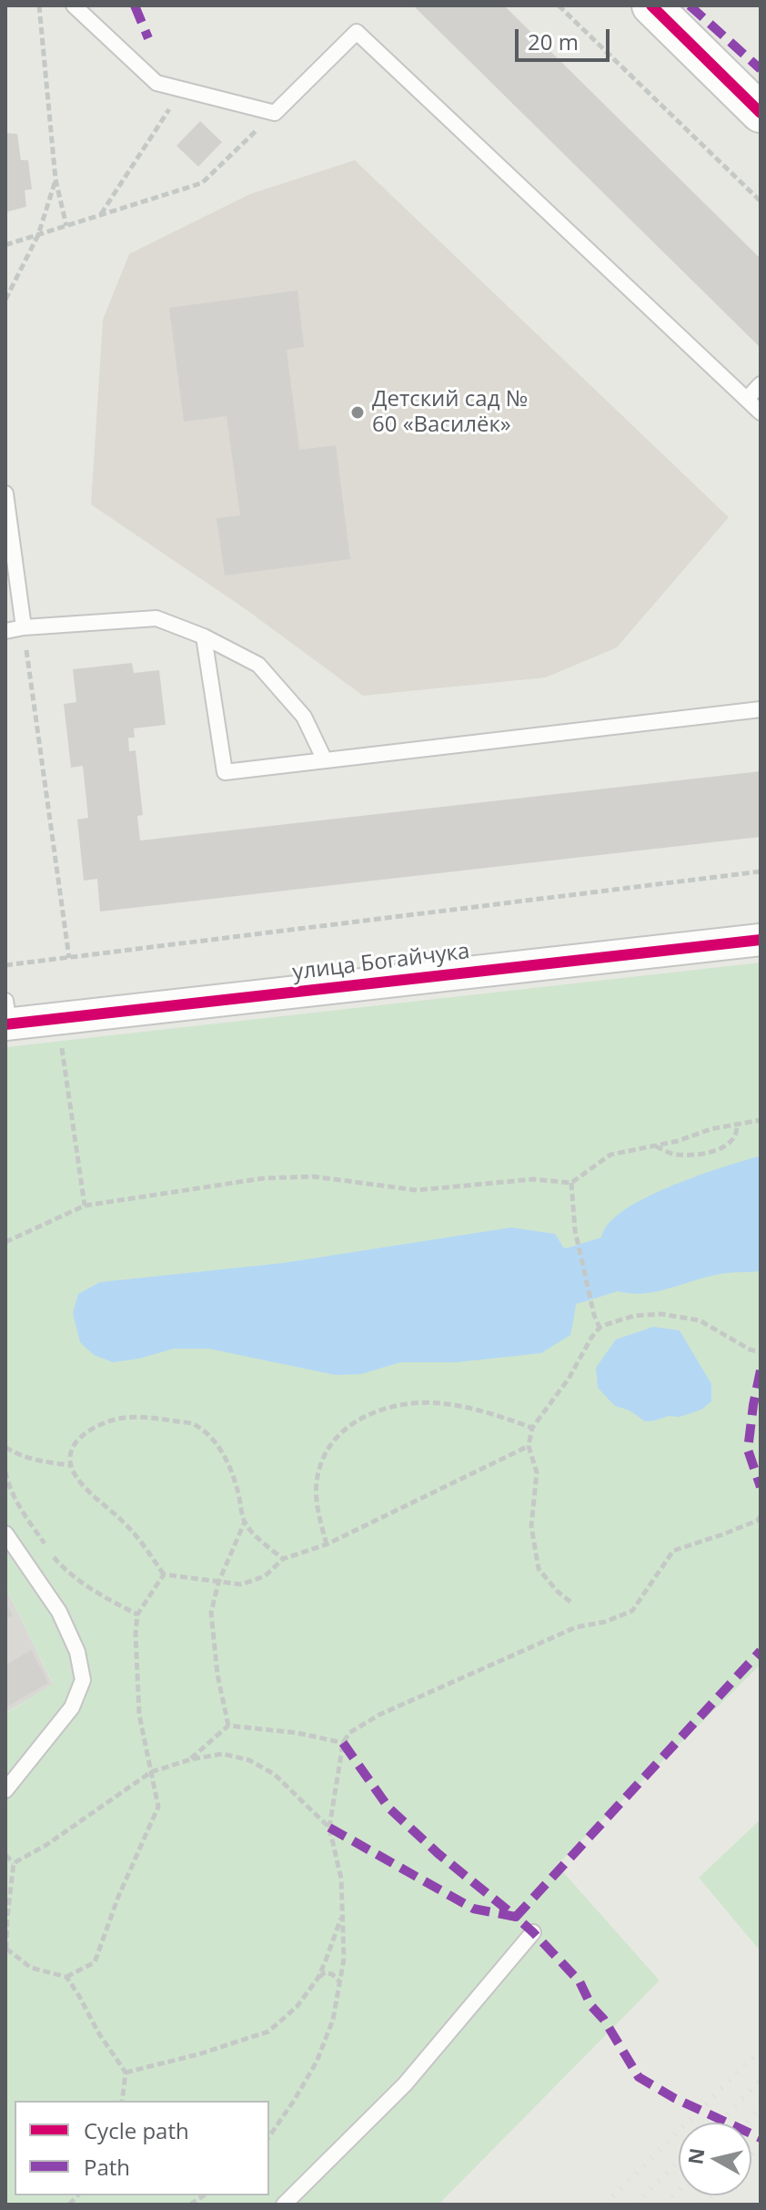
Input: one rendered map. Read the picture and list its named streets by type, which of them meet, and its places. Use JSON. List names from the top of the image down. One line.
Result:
{"streets":{"street":["улица Богайчука"]},"places":["Детский сад № 60 «Василёк»"],"legend":["Cycle path","Path"],"scale_bar":"20 m","north":"left"}
